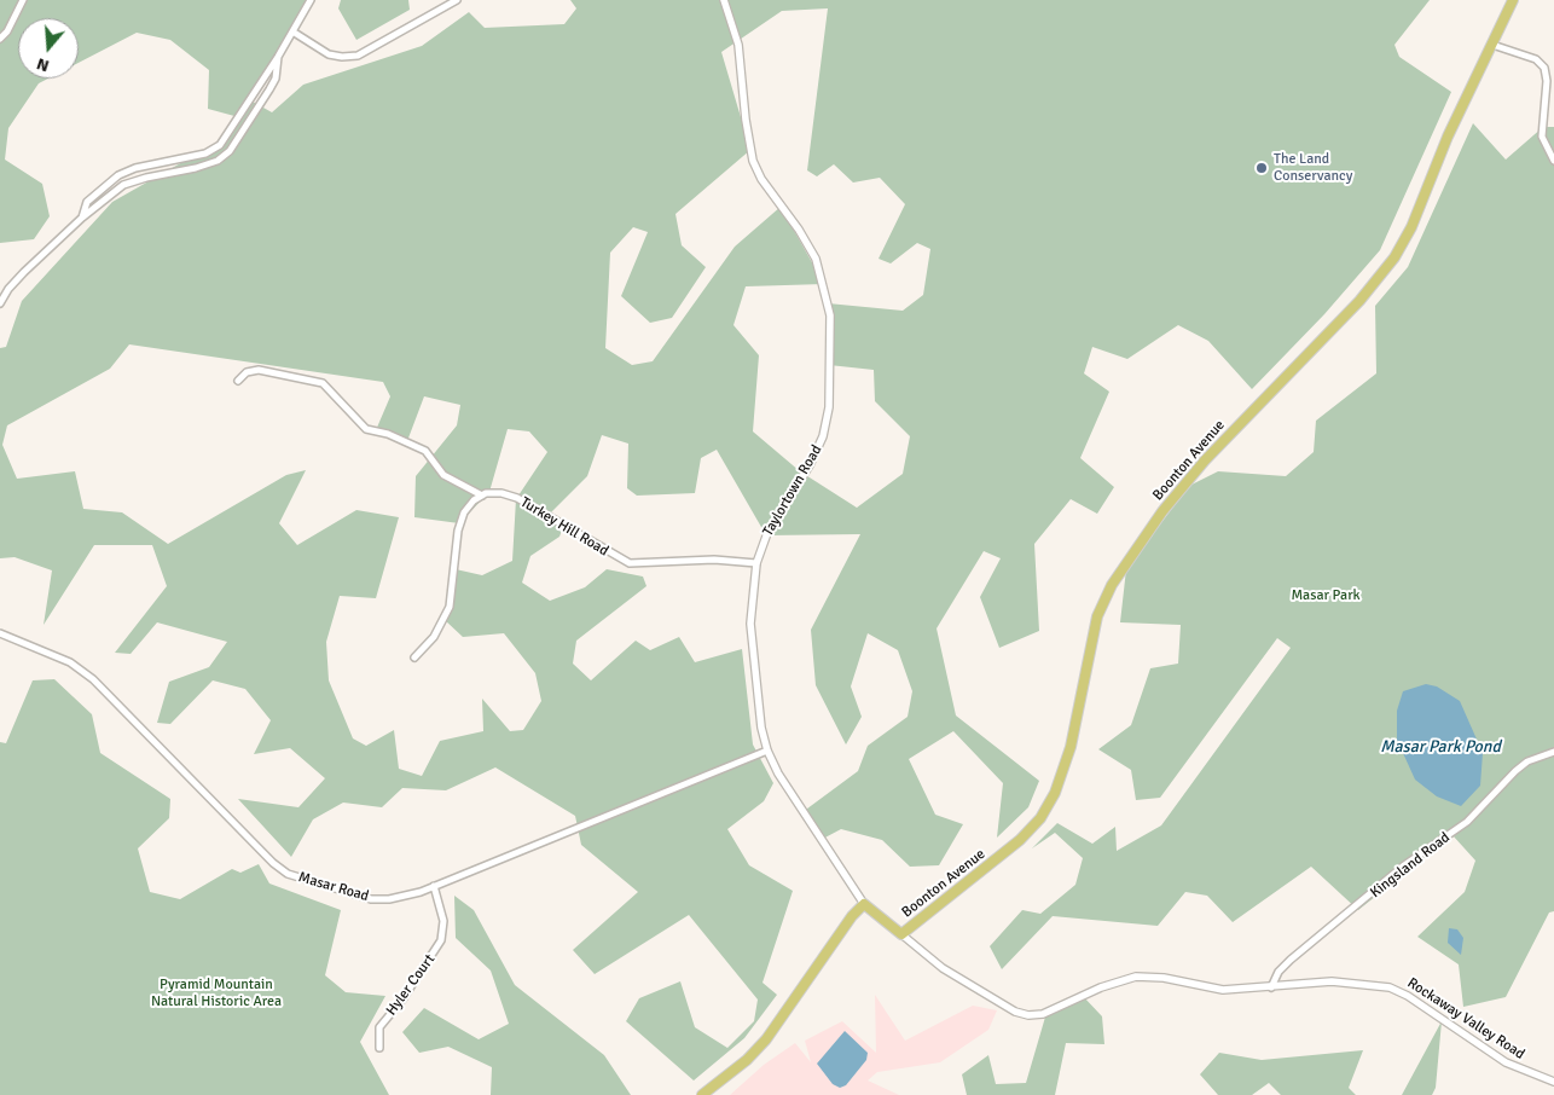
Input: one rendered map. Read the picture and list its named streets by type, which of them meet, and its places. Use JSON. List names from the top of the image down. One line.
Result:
{"streets":{"main road":["Boonton Avenue","Rockaway Valley Road"],"street":["Taylortown Road","Turkey Hill Road","Kingsland Road","Masar Road","Hyler Court"]},"crossings":[["Boonton Avenue","Rockaway Valley Road"],["Taylortown Road","Turkey Hill Road"],["Taylortown Road","Masar Road"],["Taylortown Road","Rockaway Valley Road"],["Kingsland Road","Rockaway Valley Road"],["Masar Road","Hyler Court"]],"water":["Masar Park Pond"],"parks":["Masar Park","Pyramid Mountain Natural Historic Area"],"places":["The Land Conservancy"],"north":"bottom"}
